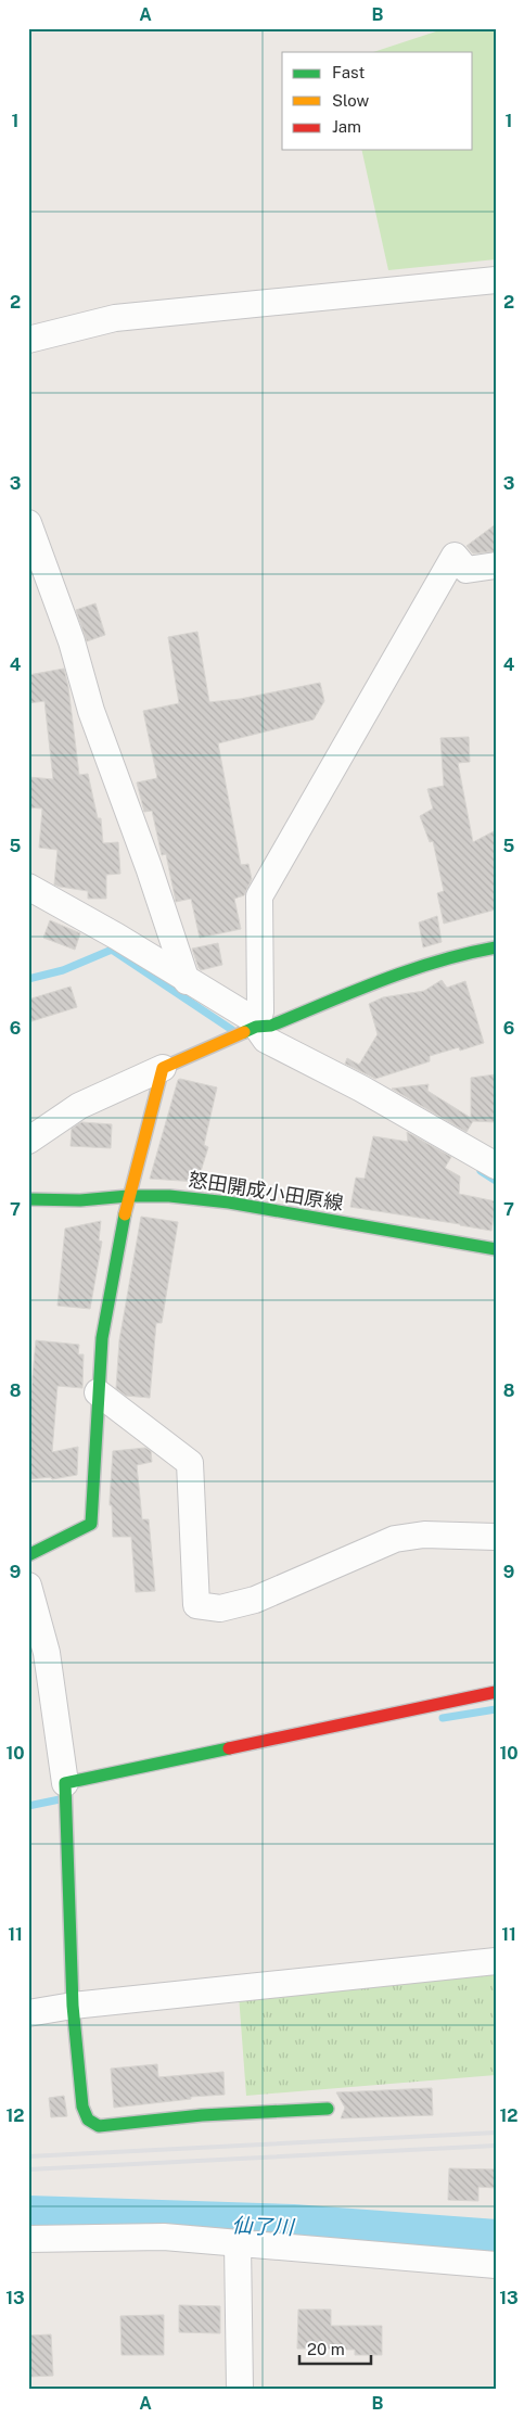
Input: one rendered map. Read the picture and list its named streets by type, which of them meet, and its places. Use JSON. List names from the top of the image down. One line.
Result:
{"streets":{"street":["怒田開成小田原線"]},"water":["仙了川"],"legend":["Fast","Slow","Jam"],"scale_bar":"20 m","grid":{"columns":["A","B"],"rows":["1","2","3","4","5","6","7","8","9","10","11","12","13"]}}
